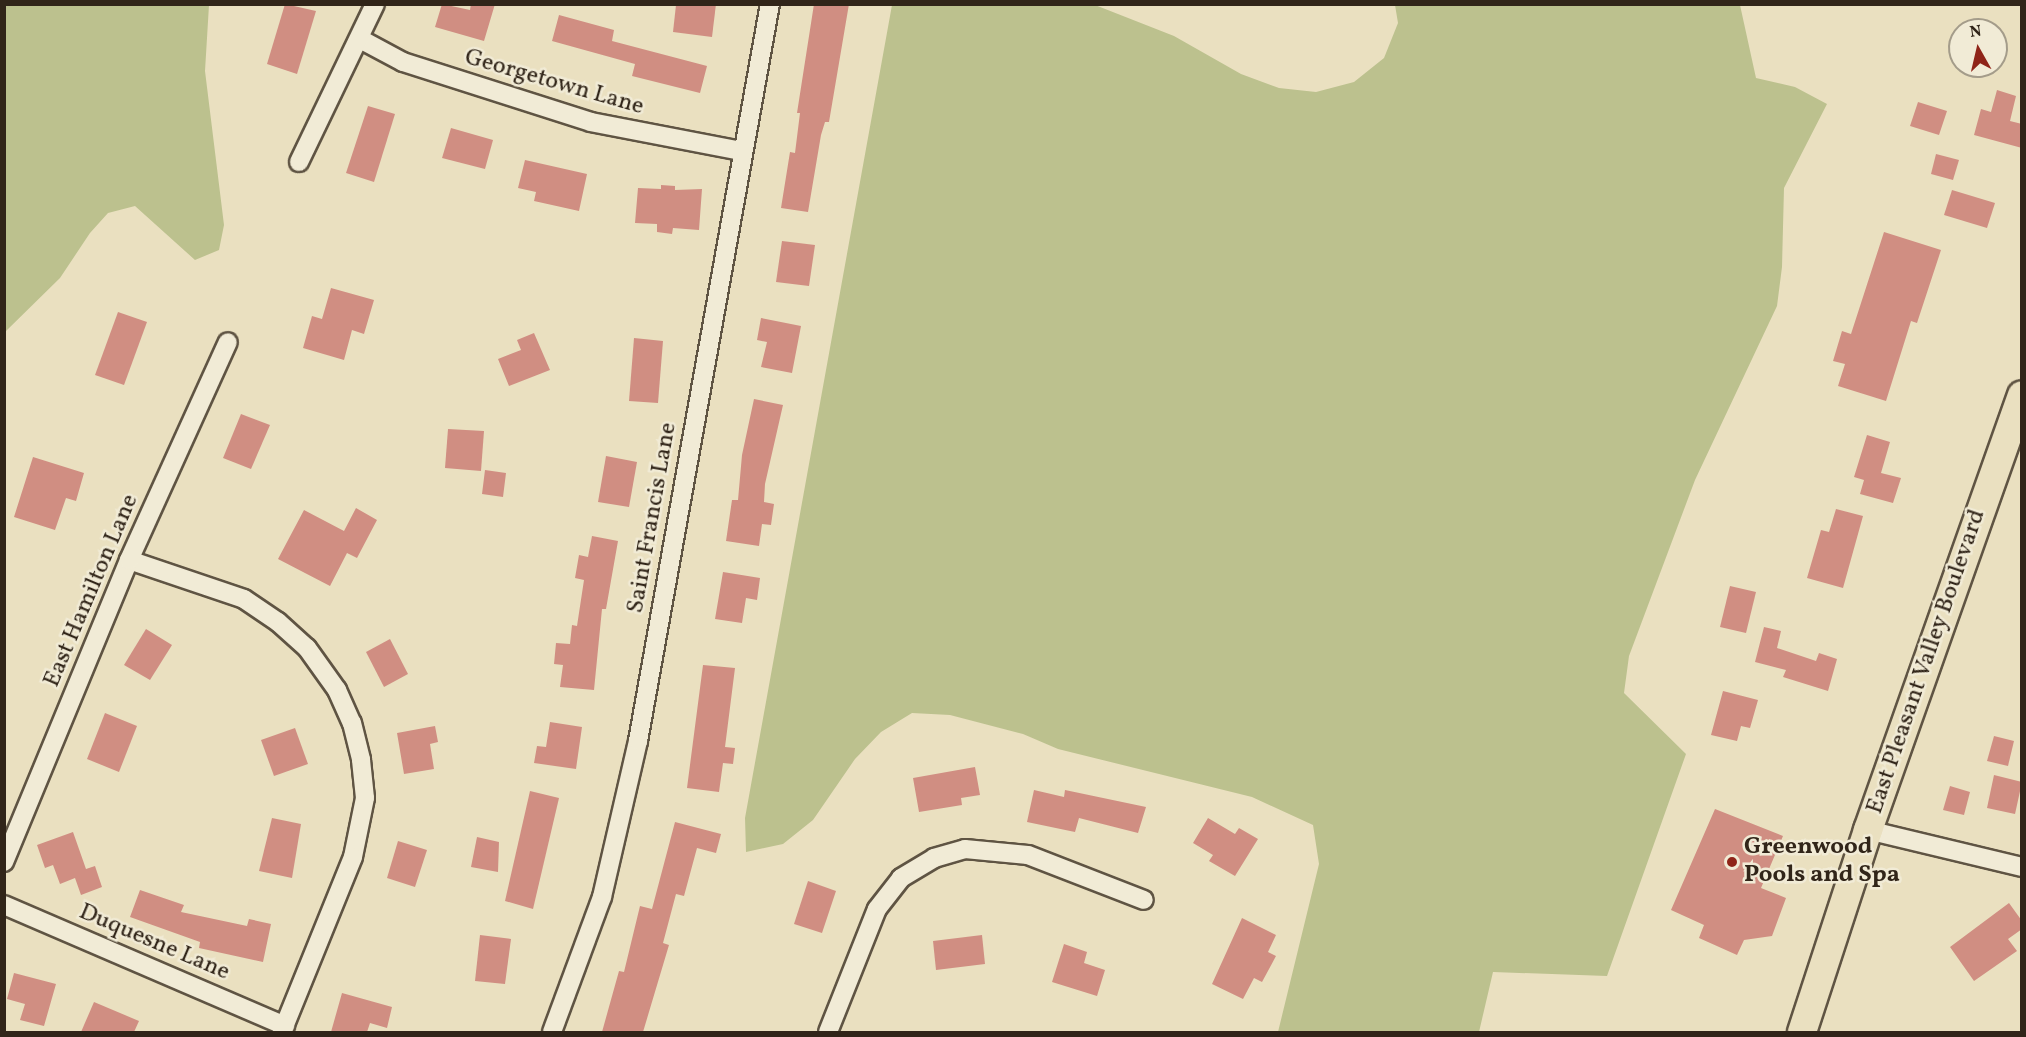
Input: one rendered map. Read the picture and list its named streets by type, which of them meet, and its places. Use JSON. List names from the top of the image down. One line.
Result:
{"streets":{"main road":["East Pleasant Valley Boulevard"],"street":["Georgetown Lane","Saint Francis Lane","East Hamilton Lane","Duquesne Lane"]},"crossings":[["Georgetown Lane","Saint Francis Lane"]],"places":["Greenwood Pools and Spa"],"north":"top"}
